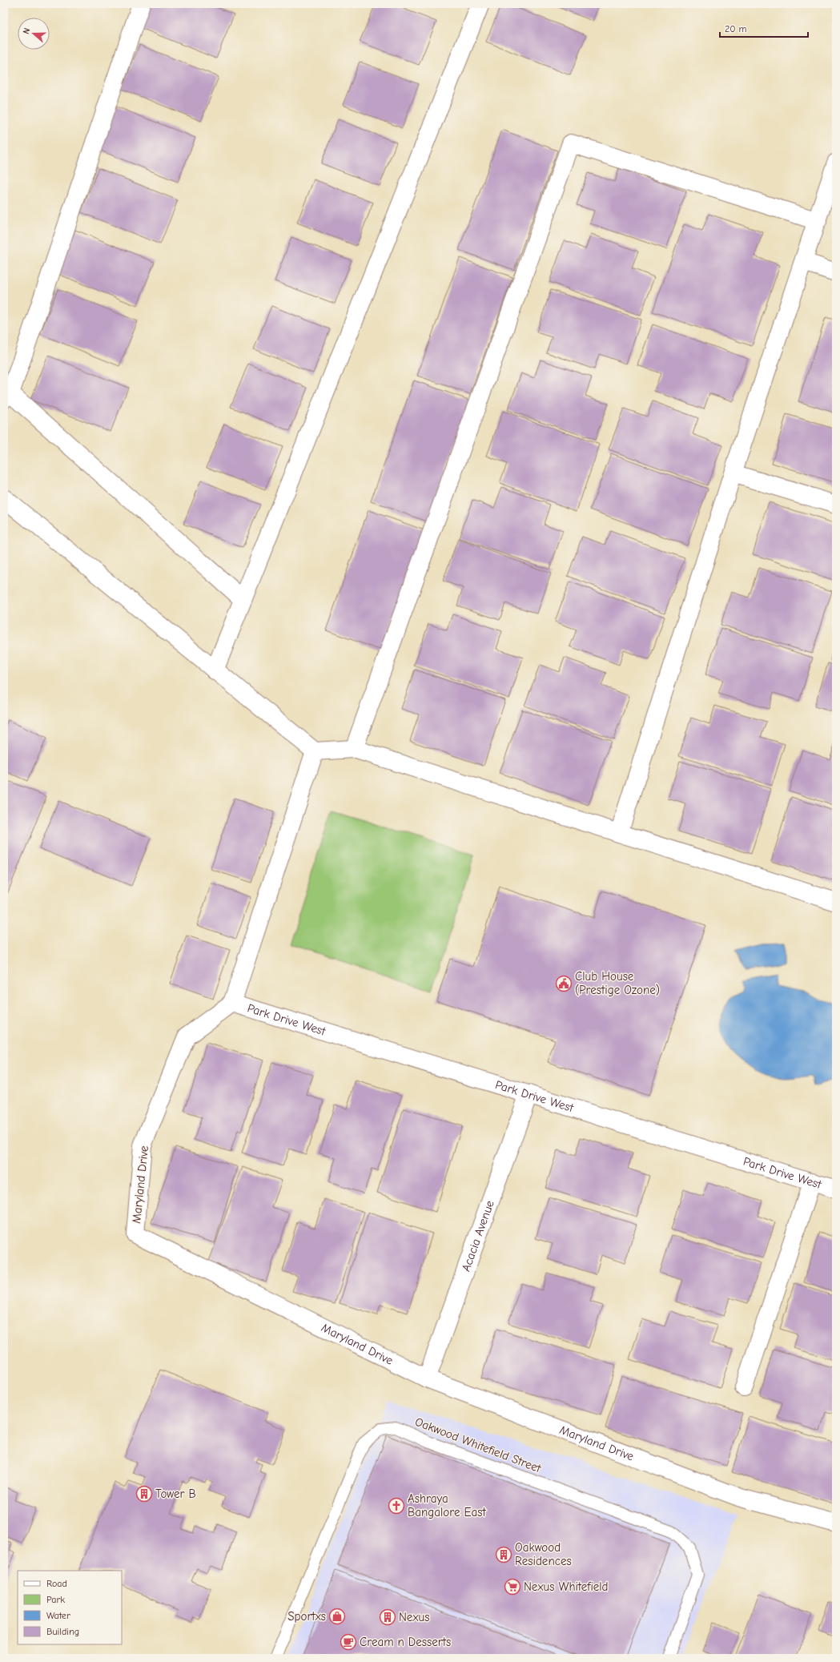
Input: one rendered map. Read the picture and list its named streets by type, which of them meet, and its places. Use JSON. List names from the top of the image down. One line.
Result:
{"streets":{"street":["Park Drive West","Maryland Drive","Acacia Avenue"],"lane":["Oakwood Whitefield Street"]},"crossings":[["Park Drive West","Maryland Drive"],["Park Drive West","Acacia Avenue"],["Maryland Drive","Acacia Avenue"]],"places":{"public building":["Club House (Prestige Ozone)"],"building":["Tower B","Oakwood Residences","Nexus"],"church":["Ashraya Bangalore East"],"supermarket":["Nexus Whitefield"],"shop":["Sportxs"],"cafe":["Cream n Desserts"]},"legend":["Road","Park","Water","Building"],"scale_bar":"20 m","north":"left"}
